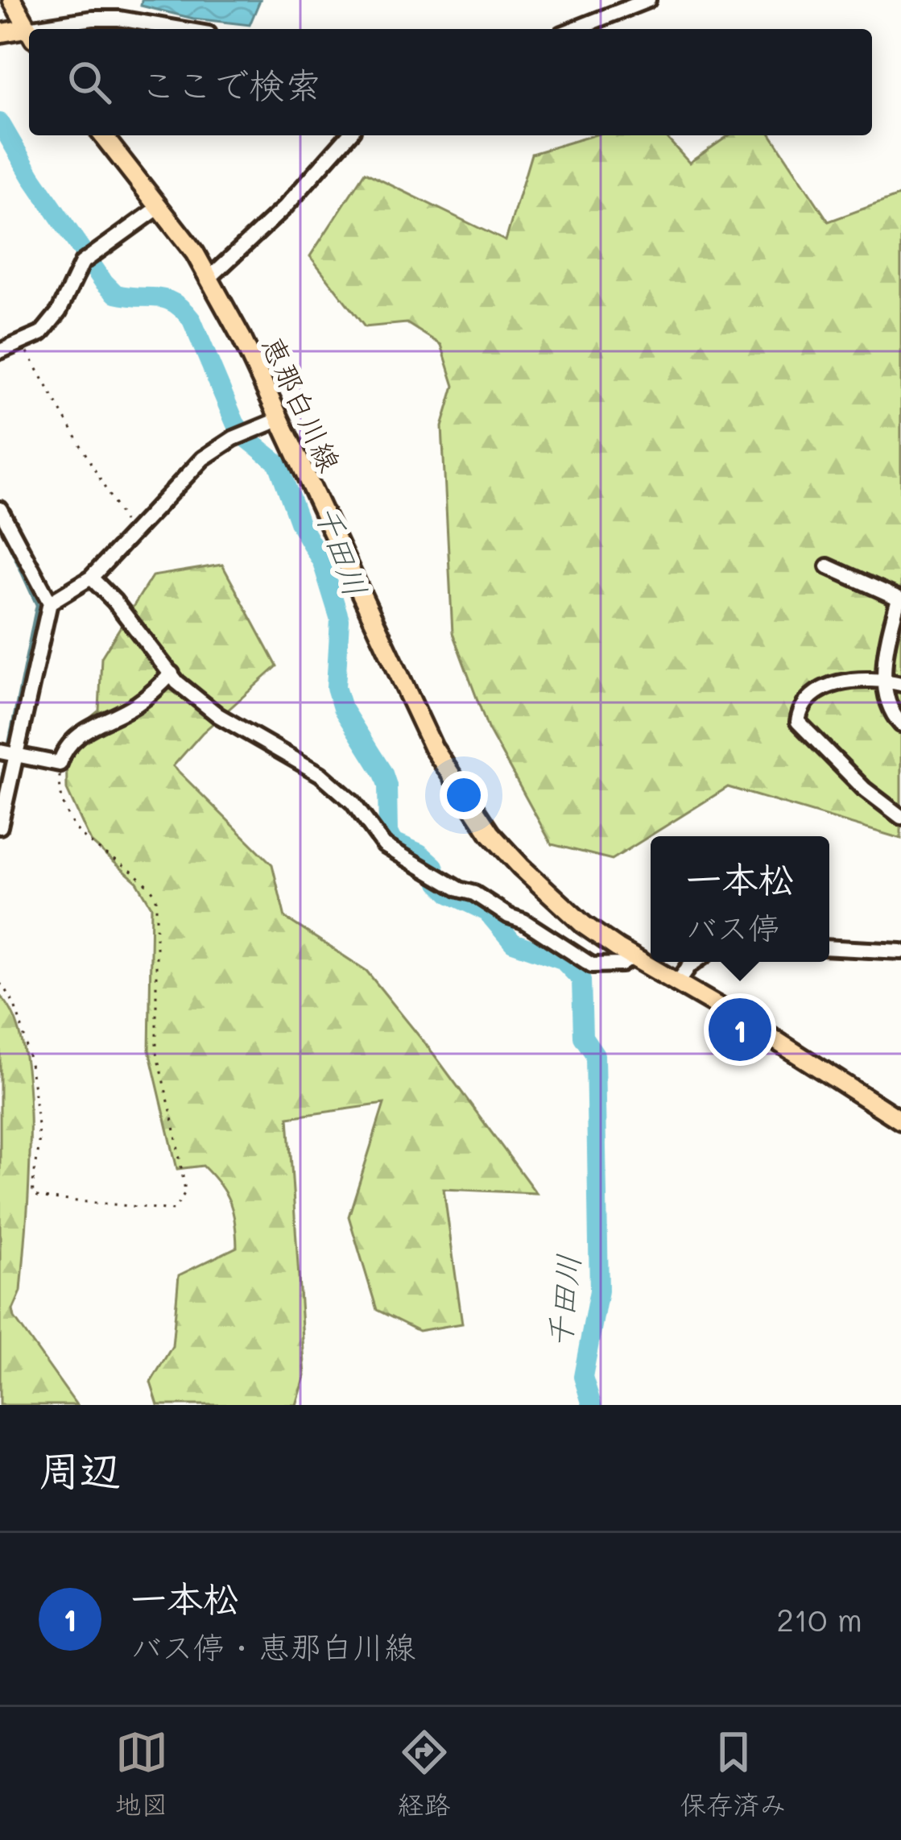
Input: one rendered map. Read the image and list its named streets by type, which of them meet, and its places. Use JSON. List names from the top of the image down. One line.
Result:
{"streets":{"main road":["恵那白川線"]},"water":["千田川"],"page":{"search":"ここで検索","popup":["一本松","バス停"],"pins":"1","heading":"周辺","list":[{"mark":"1","name":"一本松","note":"バス停 · 恵那白川線","value":"210 m"}],"nav":["地図","経路","保存済み"]}}
